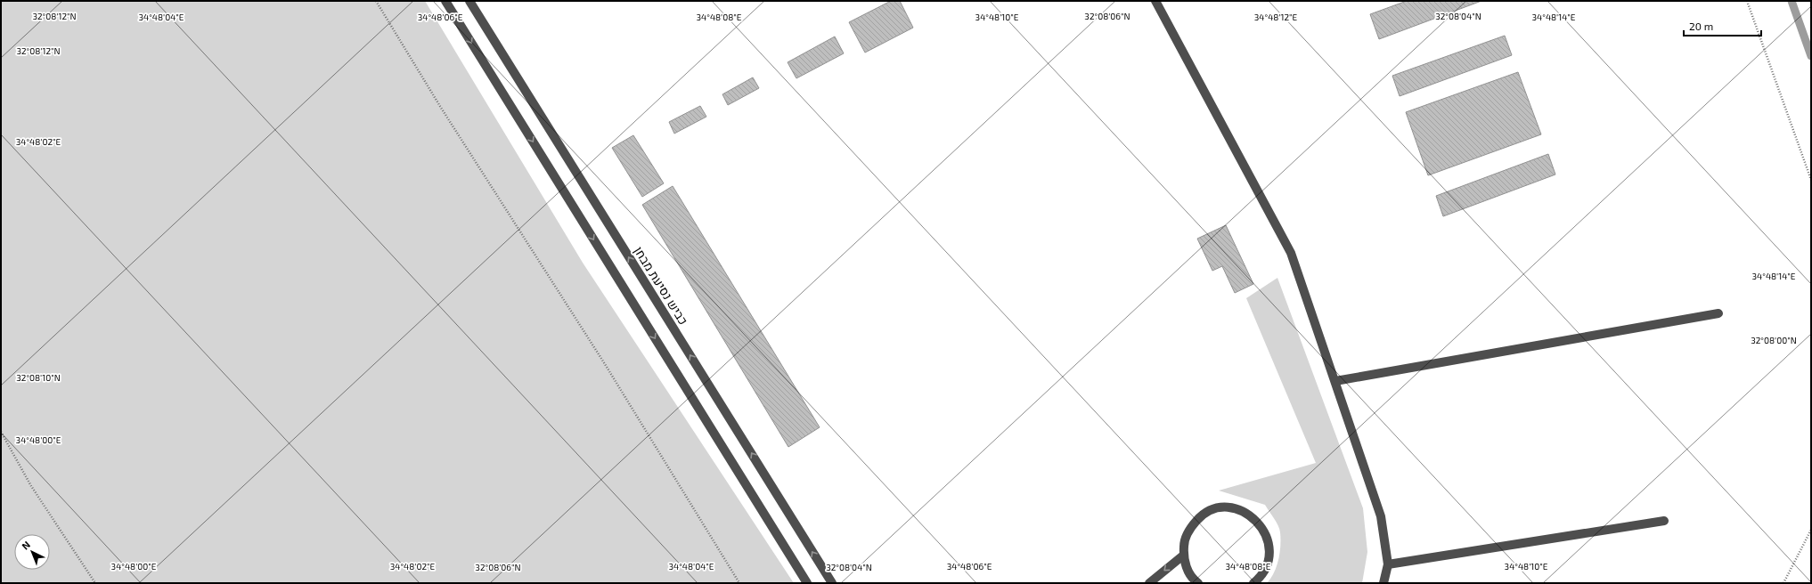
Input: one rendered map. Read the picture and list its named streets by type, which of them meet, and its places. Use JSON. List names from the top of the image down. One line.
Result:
{"streets":{"lane":["כביש נסיעת מבחן"]},"scale_bar":"20 m","north":"top left","coordinates":["32°08'12\"N","32°08'06\"N","32°08'04\"N","34°48'04\"E","34°48'06\"E","34°48'08\"E","34°48'10\"E","34°48'12\"E","34°48'14\"E","34°48'02\"E","32°08'00\"N","32°08'10\"N","34°48'00\"E"]}
